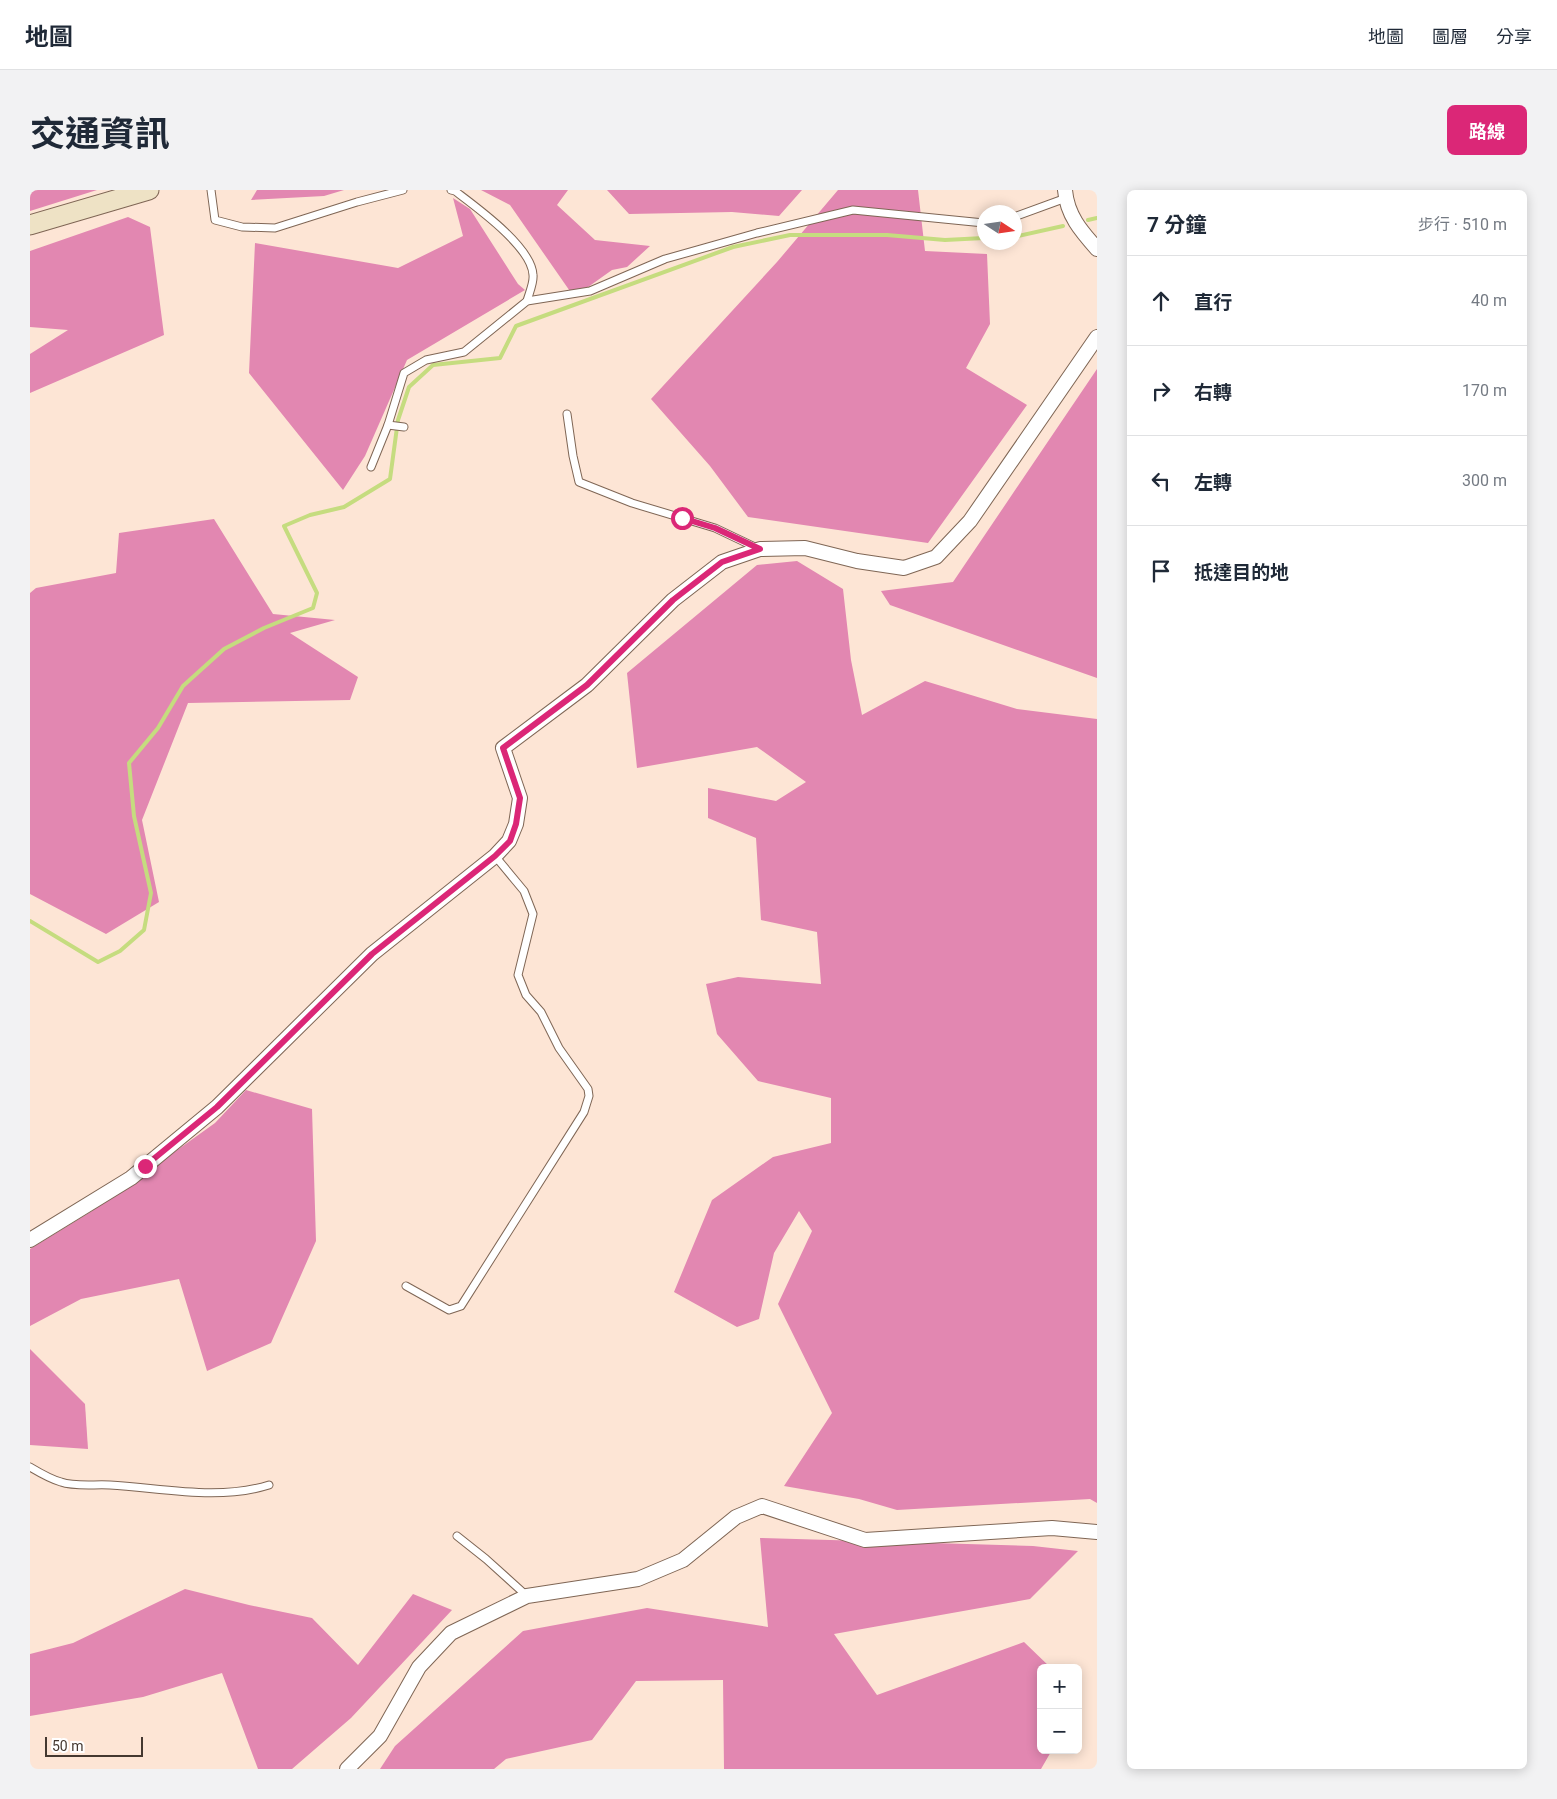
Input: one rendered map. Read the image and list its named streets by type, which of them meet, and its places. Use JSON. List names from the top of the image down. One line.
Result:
{"scale_bar":"50 m","north":"right","page":{"header":"地圖","nav":["地圖","圖層","分享"],"title":"交通資訊","buttons":"路線","heading":["7 分鐘","步行 · 510 m"],"list":[["直行","40 m"],["右轉","170 m"],["左轉","300 m"],"抵達目的地"],"map_buttons":["+","−"],"scale":"50 m"}}
